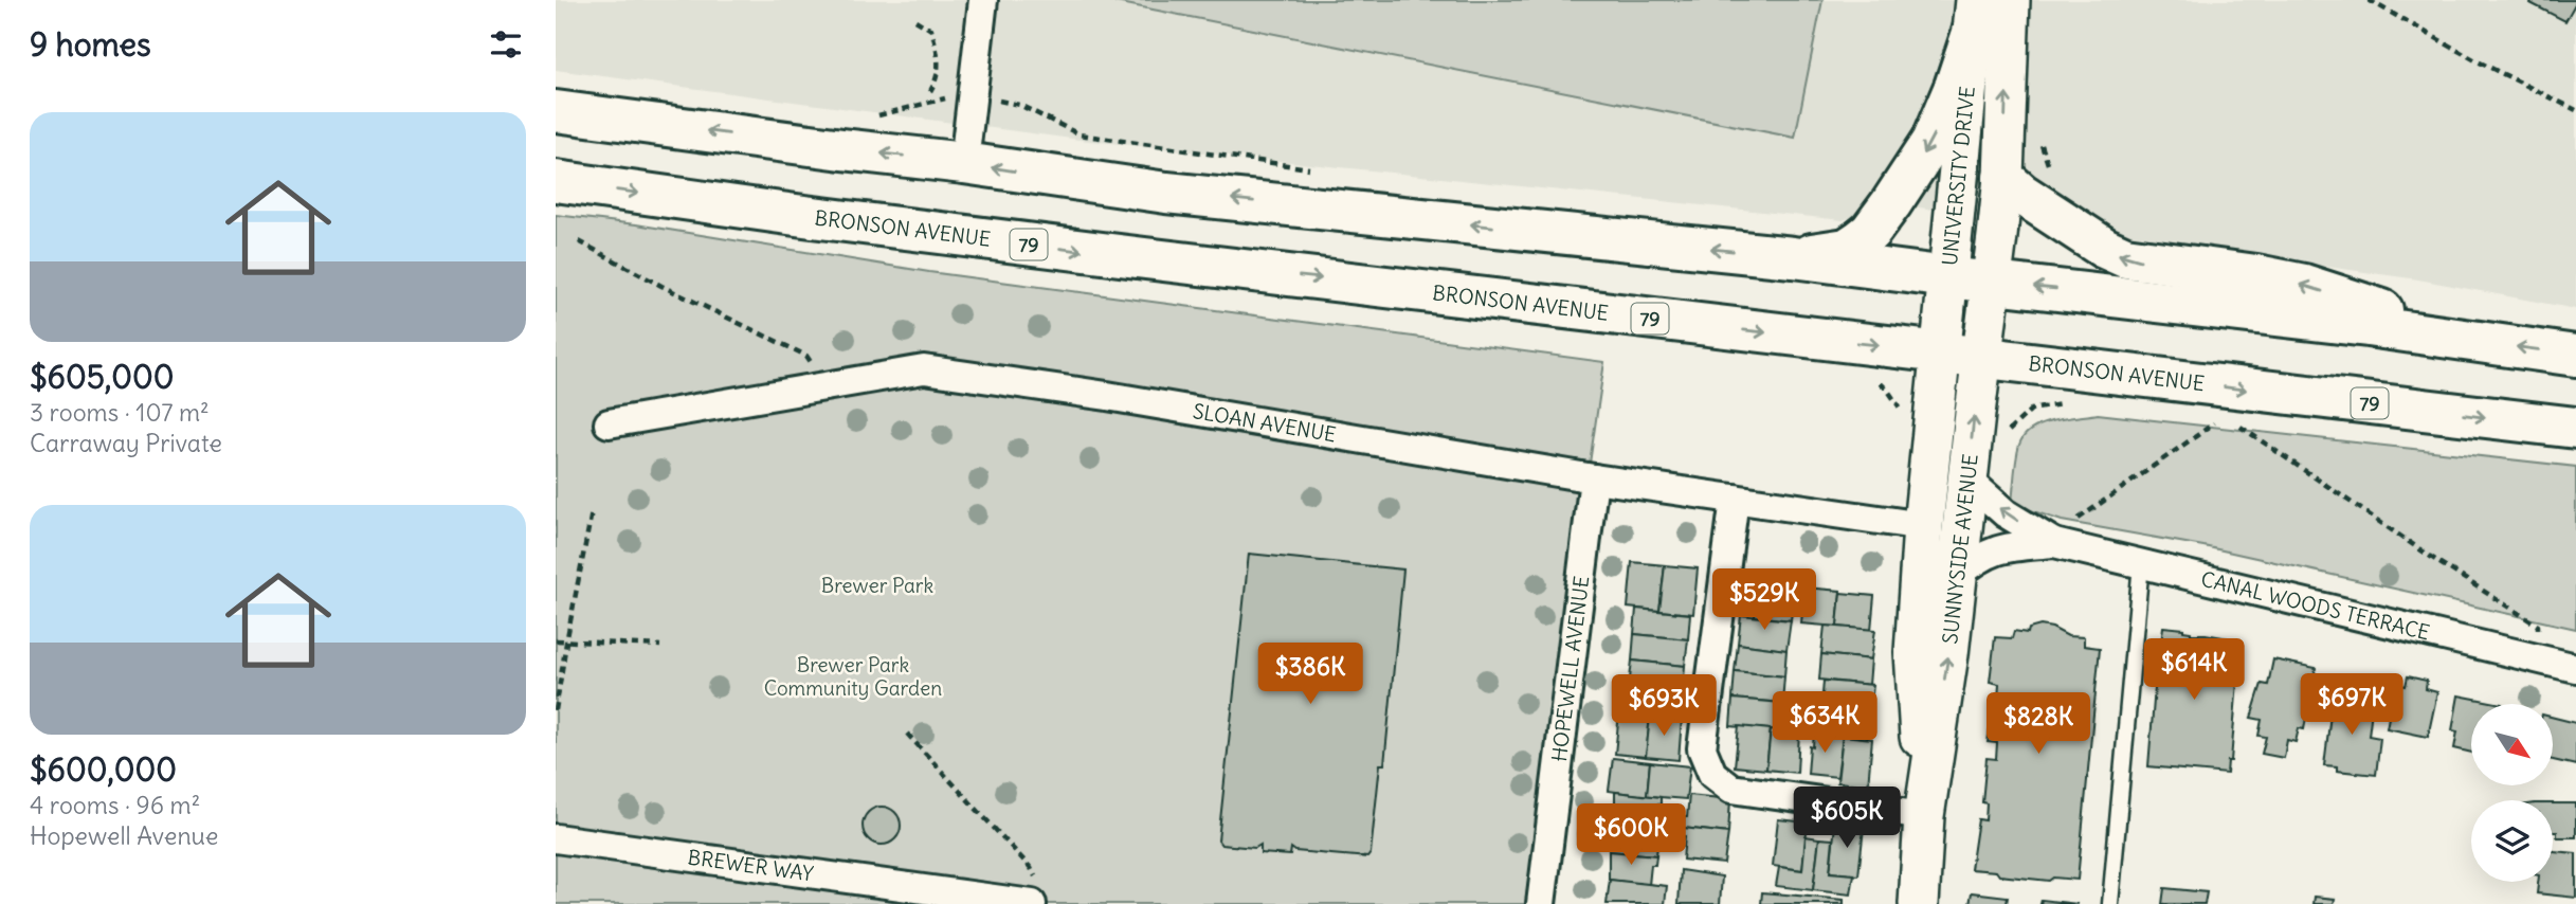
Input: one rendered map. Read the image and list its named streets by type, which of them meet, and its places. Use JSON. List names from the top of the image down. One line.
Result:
{"streets":{"main road":["BRONSON AVENUE","79"],"street":["UNIVERSITY DRIVE","SLOAN AVENUE","SUNNYSIDE AVENUE","CANAL WOODS TERRACE","HOPEWELL AVENUE","BREWER WAY"]},"crossings":[["UNIVERSITY DRIVE","BRONSON AVENUE"],["UNIVERSITY DRIVE","SUNNYSIDE AVENUE"],["BRONSON AVENUE","SUNNYSIDE AVENUE"],["SLOAN AVENUE","SUNNYSIDE AVENUE"],["SLOAN AVENUE","HOPEWELL AVENUE"],["SUNNYSIDE AVENUE","CANAL WOODS TERRACE"]],"parks":["Brewer Park","Brewer Park Community Garden"],"north":"bottom right","page":{"heading":"9 homes","list":[{"name":"$605,000","note":"3 rooms · 107 m² · Carraway Private"},{"name":"$600,000","note":"4 rooms · 96 m² · Hopewell Avenue"}],"price":["$529K","$614K","$386K","$697K","$693K","$634K","$828K","$605K","$600K"]}}
